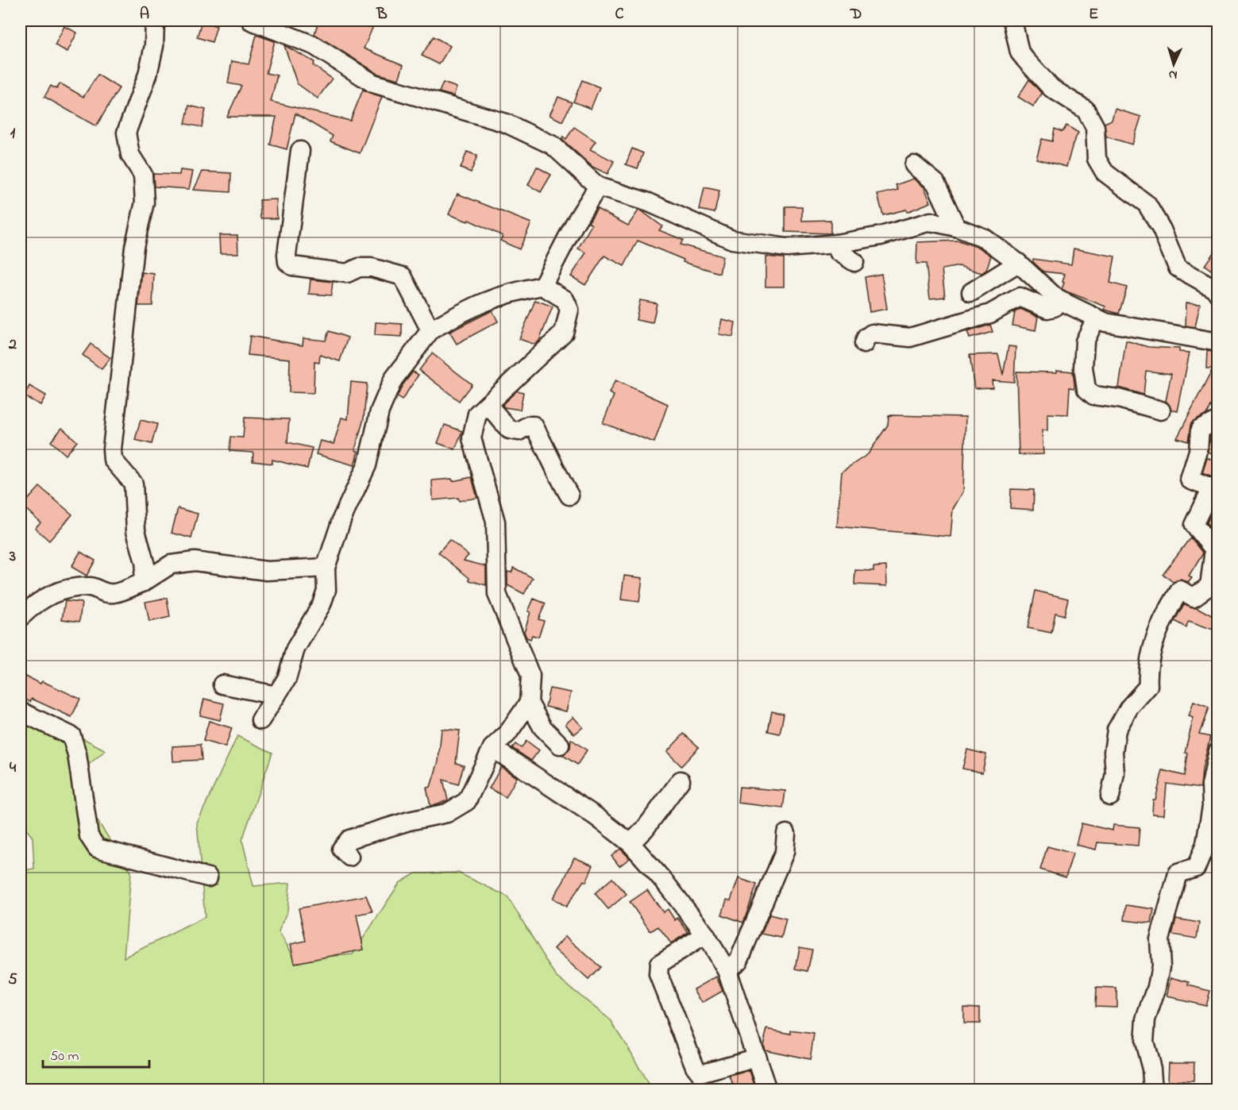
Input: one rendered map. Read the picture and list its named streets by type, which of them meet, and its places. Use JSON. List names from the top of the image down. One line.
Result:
{"scale_bar":"50 m","north":"bottom","grid":{"columns":["A","B","C","D","E"],"rows":["1","2","3","4","5"]}}
